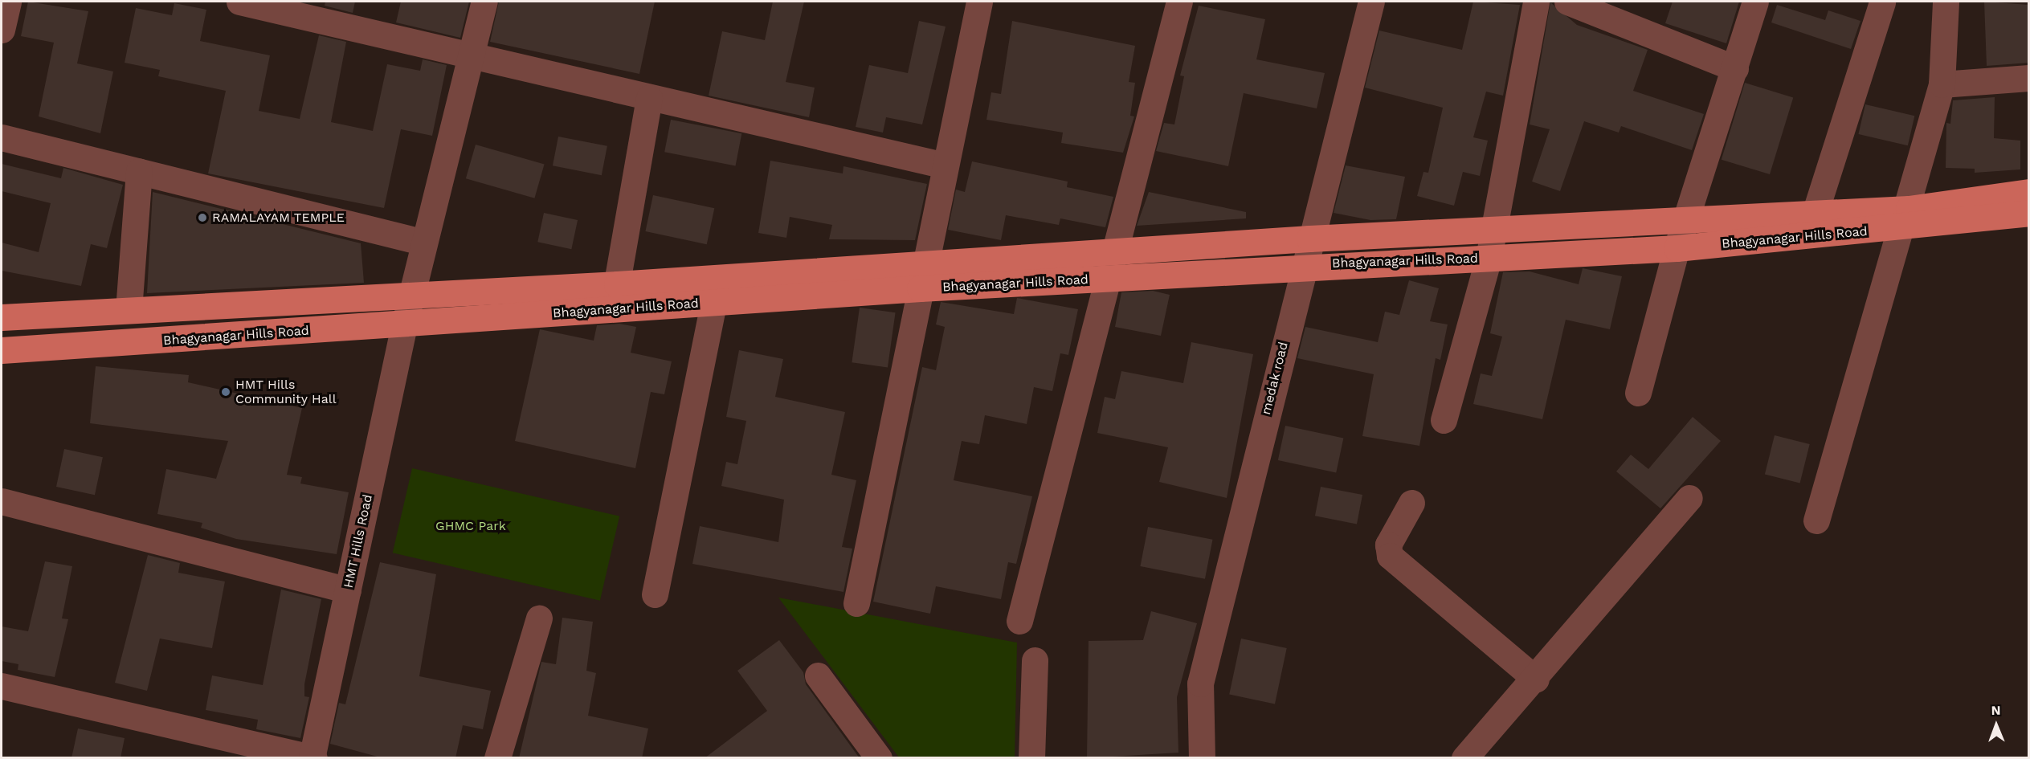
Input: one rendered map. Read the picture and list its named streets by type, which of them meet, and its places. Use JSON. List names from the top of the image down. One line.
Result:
{"streets":{"main road":["Bhagyanagar Hills Road"],"street":["medak road","HMT Hills Road"]},"crossings":[["Bhagyanagar Hills Road","medak road"],["Bhagyanagar Hills Road","HMT Hills Road"]],"parks":["GHMC Park"],"places":["RAMALAYAM TEMPLE","HMT Hills Community Hall"],"north":"top"}
